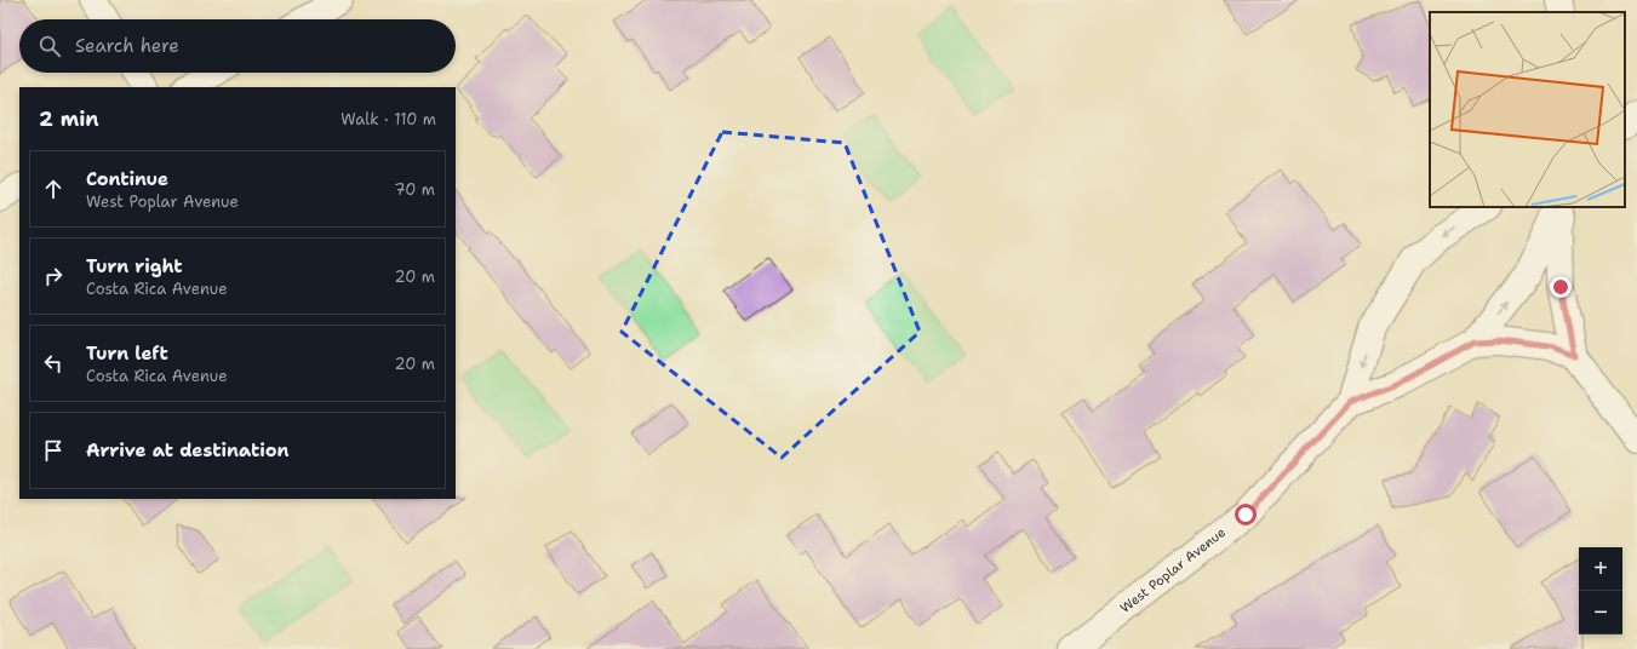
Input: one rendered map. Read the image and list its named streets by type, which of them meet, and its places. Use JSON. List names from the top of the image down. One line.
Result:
{"streets":{"street":["West Poplar Avenue"]},"page":{"search":"Search here","heading":["2 min","Walk · 110 m"],"list":[["Continue","West Poplar Avenue","70 m"],["Turn right","Costa Rica Avenue","20 m"],["Turn left","Costa Rica Avenue","20 m"],"Arrive at destination"],"map_buttons":["+","−"]}}
